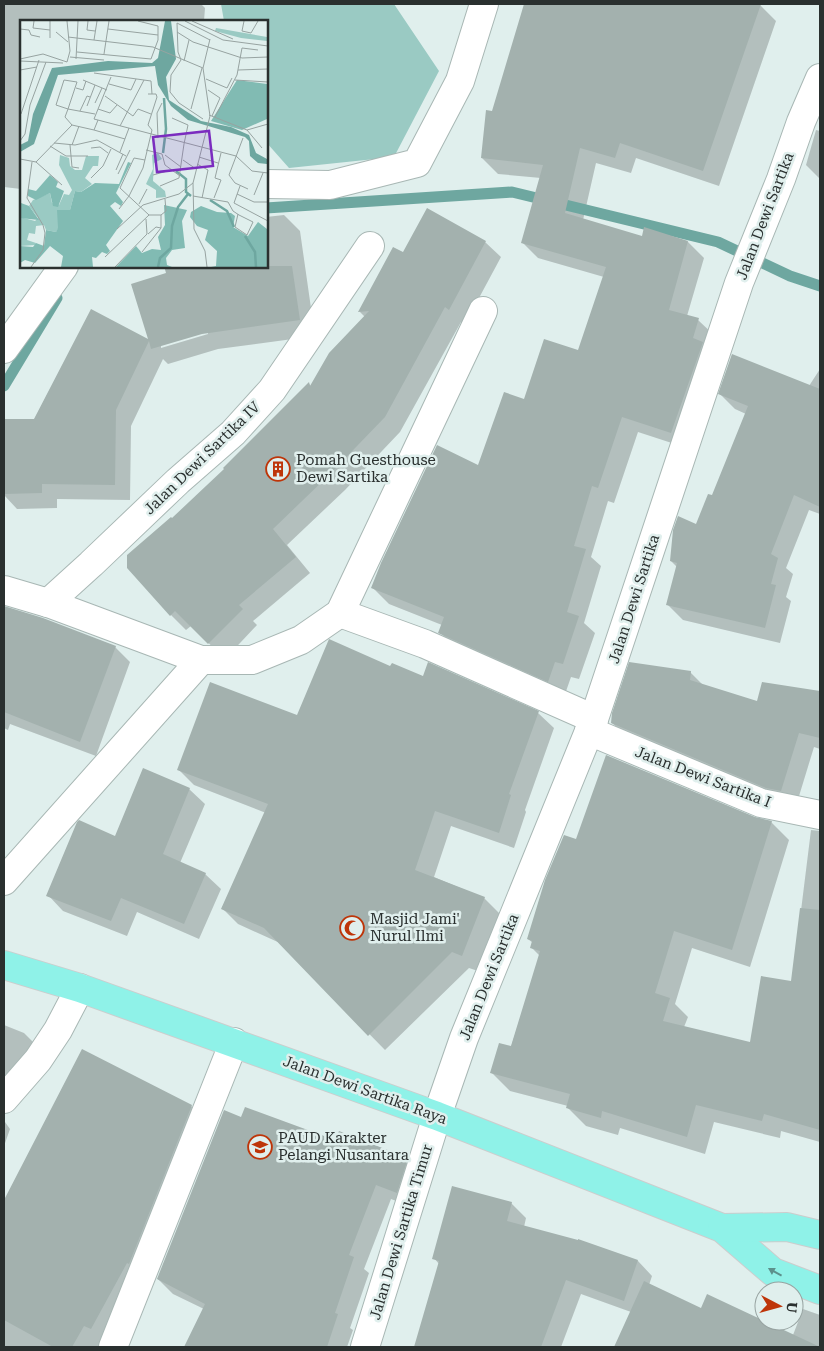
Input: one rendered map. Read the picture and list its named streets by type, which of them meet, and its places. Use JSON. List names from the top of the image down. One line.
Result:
{"streets":{"main road":["Jalan Dewi Sartika Raya"],"street":["Jalan Dewi Sartika","Jalan Dewi Sartika IV","Jalan Dewi Sartika I","Jalan Dewi Sartika Timur"]},"crossings":[["Jalan Dewi Sartika","Jalan Dewi Sartika I"],["Jalan Dewi Sartika","Jalan Dewi Sartika Raya"],["Jalan Dewi Sartika","Jalan Dewi Sartika Timur"],["Jalan Dewi Sartika Raya","Jalan Dewi Sartika Timur"]],"places":{"building":["Pomah Guesthouse Dewi Sartika"],"mosque":["Masjid Jami' Nurul Ilmi"],"school or university":["PAUD Karakter Pelangi Nusantara"]},"north":"right"}
